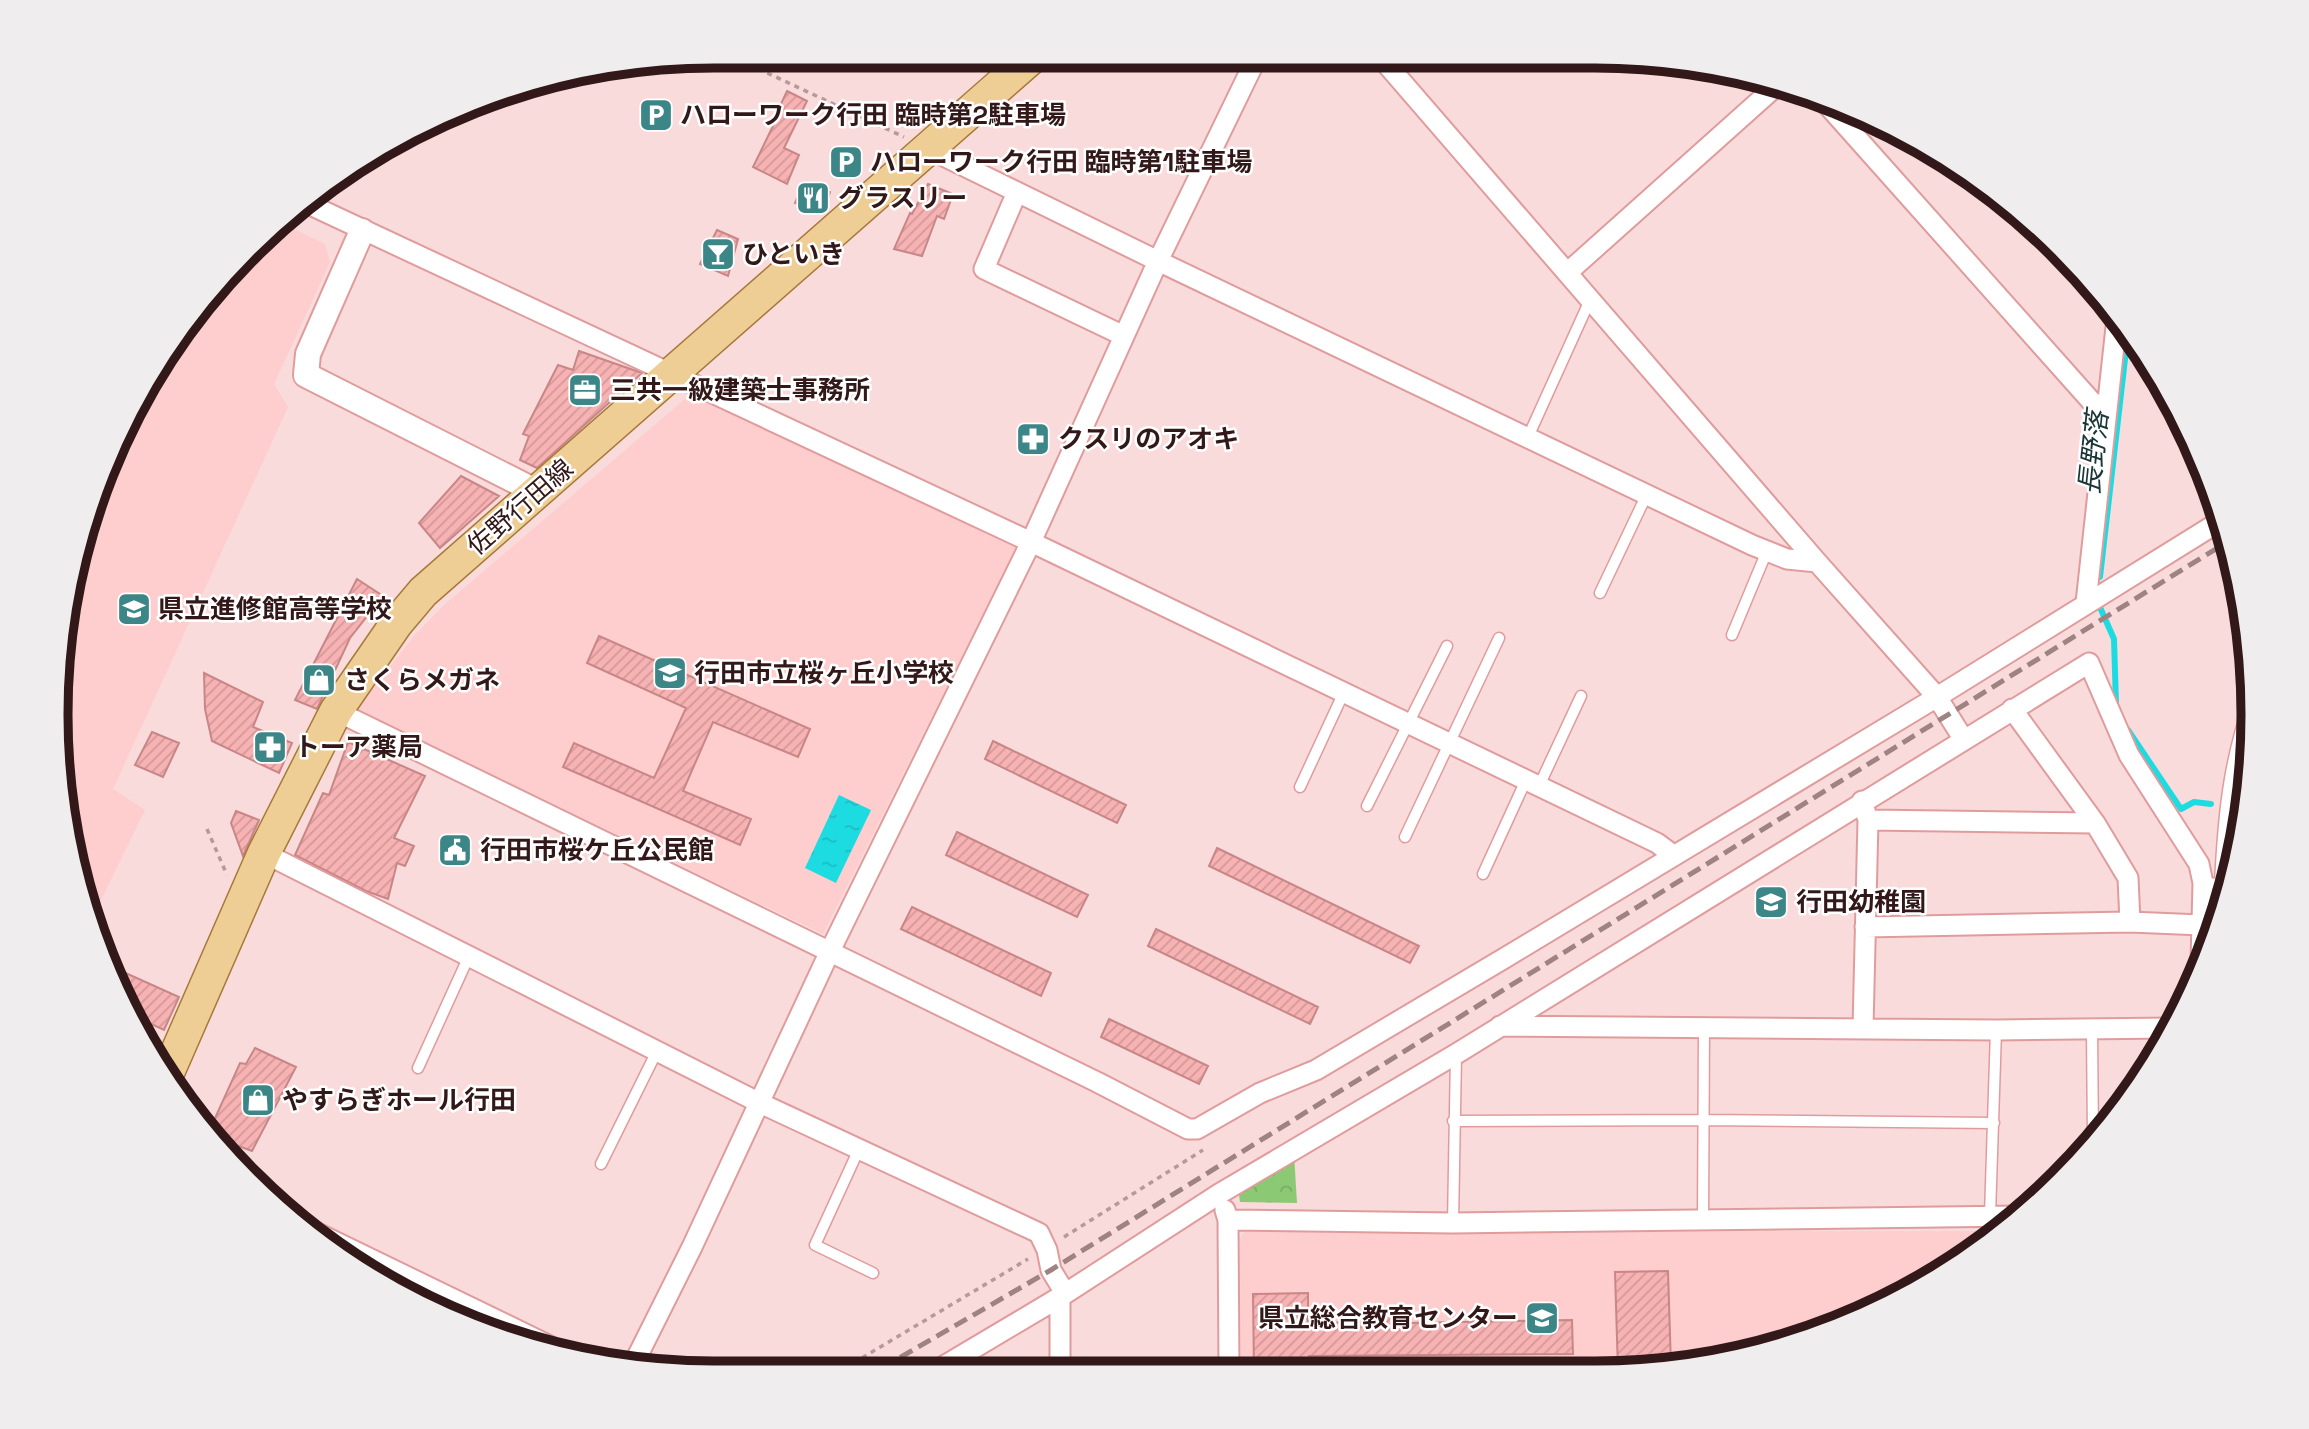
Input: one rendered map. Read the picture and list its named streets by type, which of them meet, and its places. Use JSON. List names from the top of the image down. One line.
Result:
{"streets":{"main road":["佐野行田線"]},"water":["長野落"],"places":{"parking":["ハローワーク行田 臨時第2駐車場","ハローワーク行田 臨時第1駐車場"],"restaurant":["グラスリー"],"bar":["ひといき"],"office":["三共一級建築士事務所"],"pharmacy":["クスリのアオキ","トーア薬局"],"school or university":["県立進修館高等学校","行田市立桜ヶ丘小学校","行田幼稚園","県立総合教育センター"],"shop":["さくらメガネ","やすらぎホール行田"],"public building":["行田市桜ケ丘公民館"]}}
